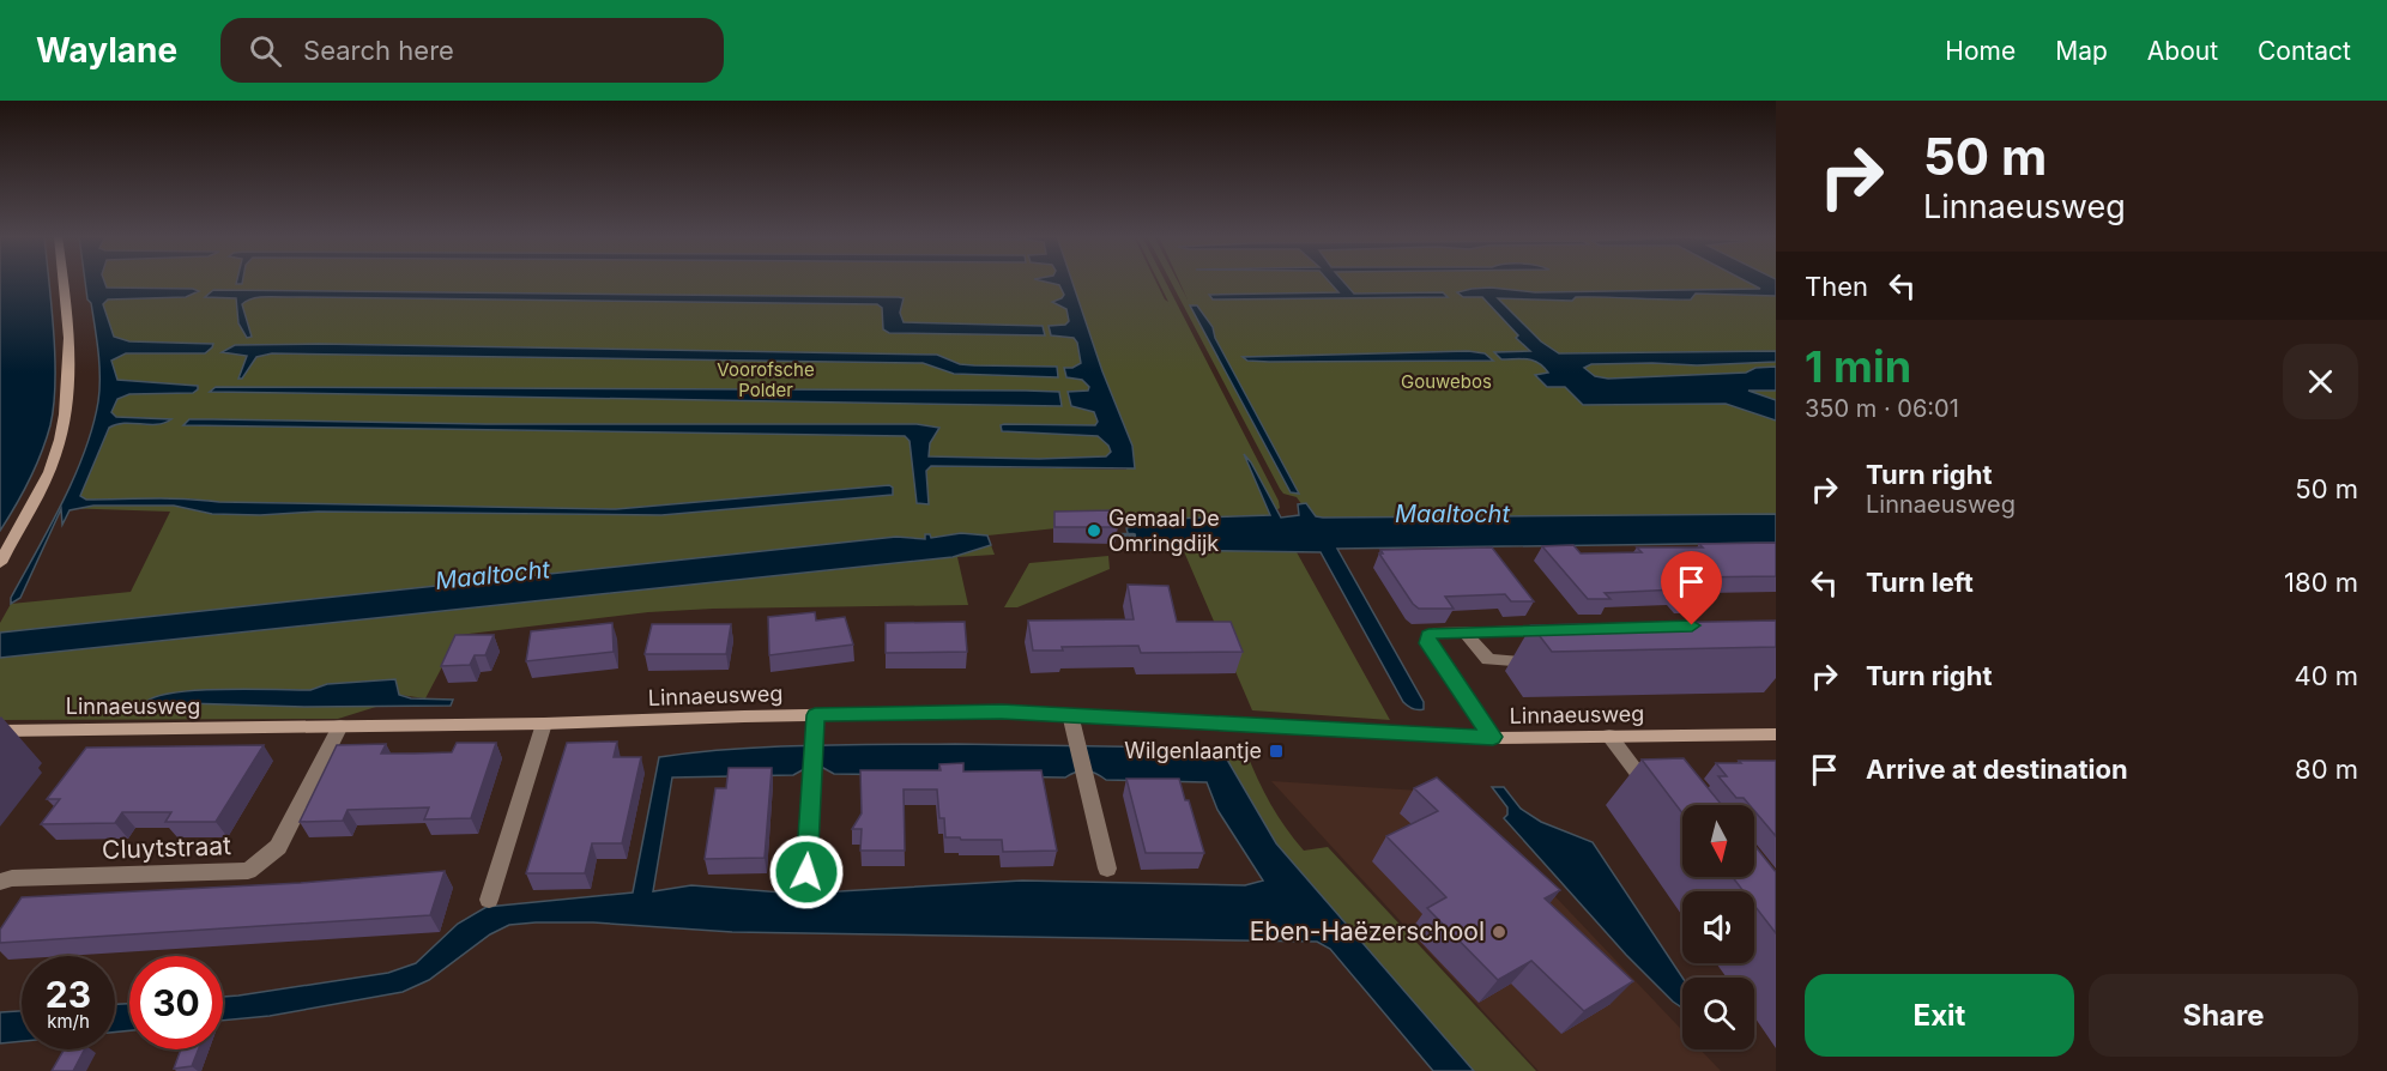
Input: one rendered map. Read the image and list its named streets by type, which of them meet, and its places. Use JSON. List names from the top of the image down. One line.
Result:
{"streets":{"street":["Linnaeusweg","Cluytstraat"]},"crossings":[["Linnaeusweg","Cluytstraat"]],"water":["Maaltocht"],"parks":["Voorofsche Polder","Gouwebos"],"places":{"other":["Gemaal De Omringdijk","Eben-Haëzerschool"],"transit":["Wilgenlaantje"]},"north":"bottom","page":{"header":"Waylane","search":"Search here","nav":["Home","Map","About","Contact"],"turn":["50 m","Linnaeusweg"],"then":"Then","heading":["1 min","350 m · 06:01"],"list":[{"name":"Turn right","note":"Linnaeusweg","value":"50 m"},{"name":"Turn left","value":"180 m"},{"name":"Turn right","value":"40 m"},{"name":"Arrive at destination","value":"80 m"}],"speed":"23 km/h","limit":"30","buttons":["Exit","Share"]}}
